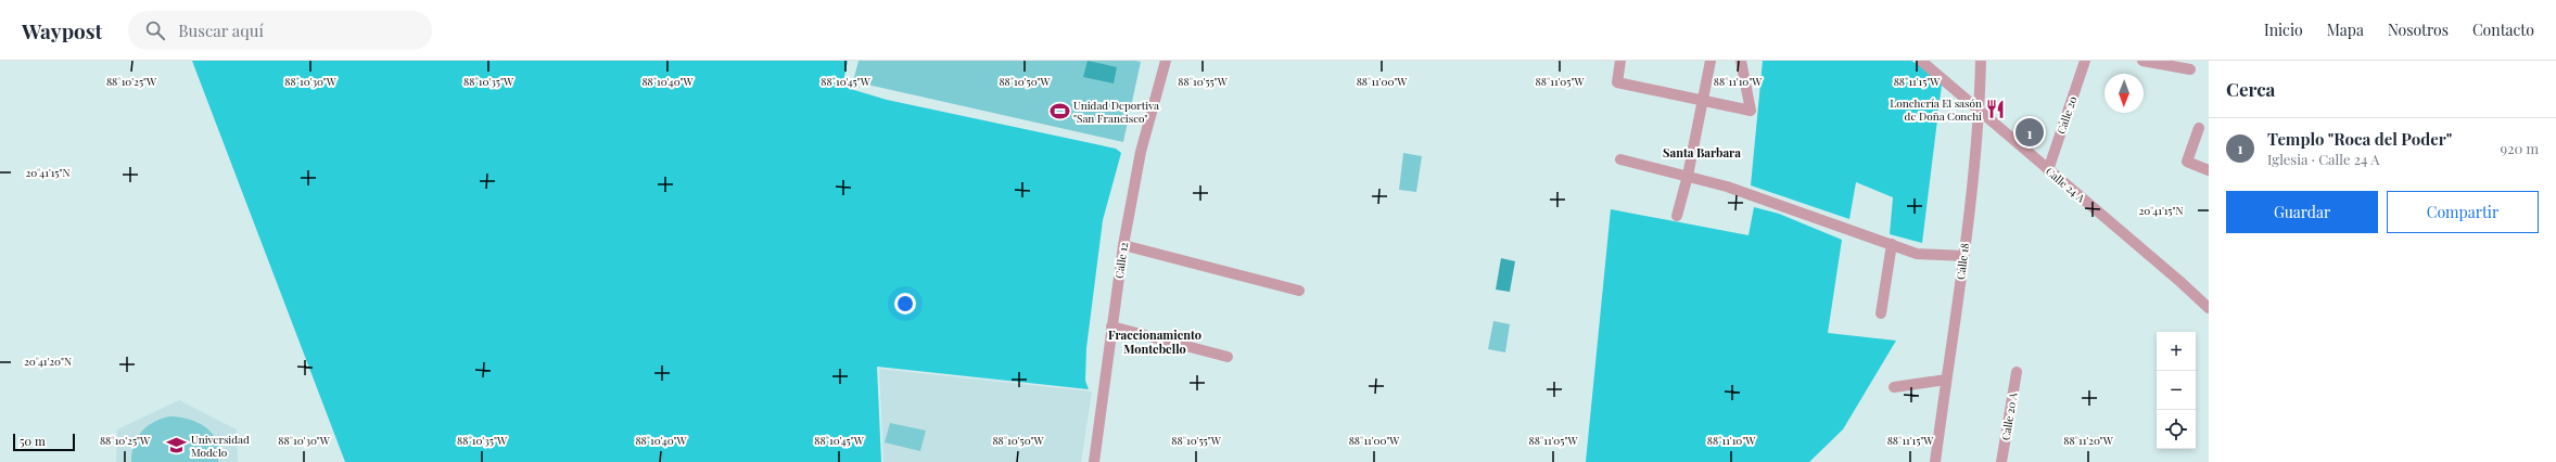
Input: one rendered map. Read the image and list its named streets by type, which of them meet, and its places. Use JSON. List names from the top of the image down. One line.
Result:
{"streets":{"street":["Calle 20","Calle 24 A","Calle 12","Calle 18","Calle 20 A"]},"crossings":[["Calle 20","Calle 24 A"],["Calle 24 A","Calle 18"]],"districts":["Santa Barbara","Fraccionamiento Montebello"],"places":{"restaurant":["Lonchería El sasón de Doña Conchi"],"sports":["Unidad Deportiva \"San Francisco\""],"school or university":["Universidad Modelo"]},"scale_bar":"50 m","north":"bottom","page":{"header":"Waypost","search":"Buscar aquí","nav":["Inicio","Mapa","Nosotros","Contacto"],"heading":"Cerca","pins":"1","list":[{"mark":"1","name":"Templo \"Roca del Poder\"","note":"Iglesia · Calle 24 A","value":"920 m"}],"buttons":["Guardar","Compartir"],"map_buttons":["+","−"],"scale":"50 m"},"coordinates":["88°10'25\"W","88°10'30\"W","88°10'35\"W","88°10'40\"W","88°10'45\"W","88°10'50\"W","88°10'55\"W","88°11'00\"W","88°11'05\"W","88°11'10\"W","88°11'15\"W","20°41'15\"N","20°41'20\"N","88°11'20\"W"]}
